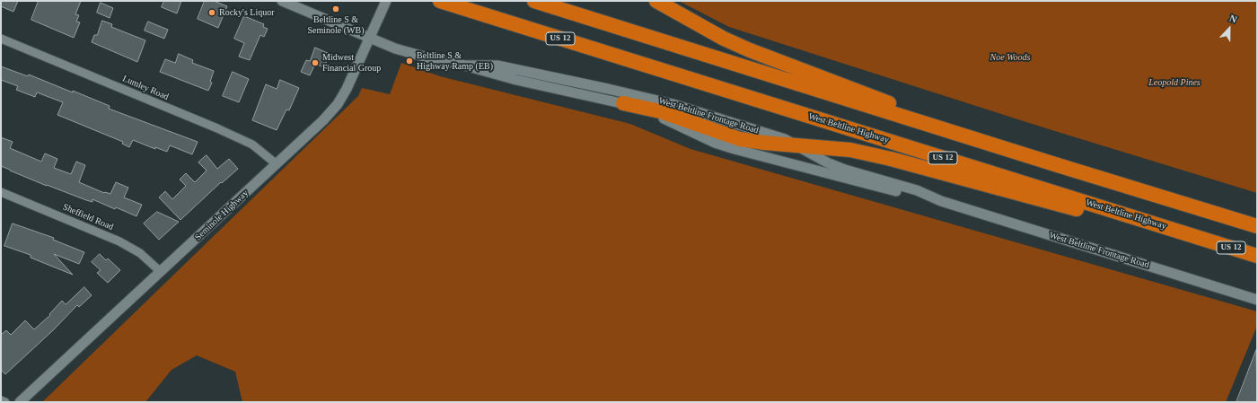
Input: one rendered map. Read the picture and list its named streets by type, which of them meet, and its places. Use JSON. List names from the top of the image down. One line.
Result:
{"streets":{"highway":["US 12","West Beltline Highway"],"street":["Lumley Road","West Beltline Frontage Road","Seminole Highway","Sheffield Road"]},"crossings":[["Lumley Road","Seminole Highway"],["West Beltline Frontage Road","Seminole Highway"],["Seminole Highway","Sheffield Road"]],"parks":["Noe Woods","Leopold Pines"],"places":["Beltline S & Seminole (WB)","Rocky's Liquor","Beltline S & Highway Ramp (EB)","Midwest Financial Group"],"north":"top"}
